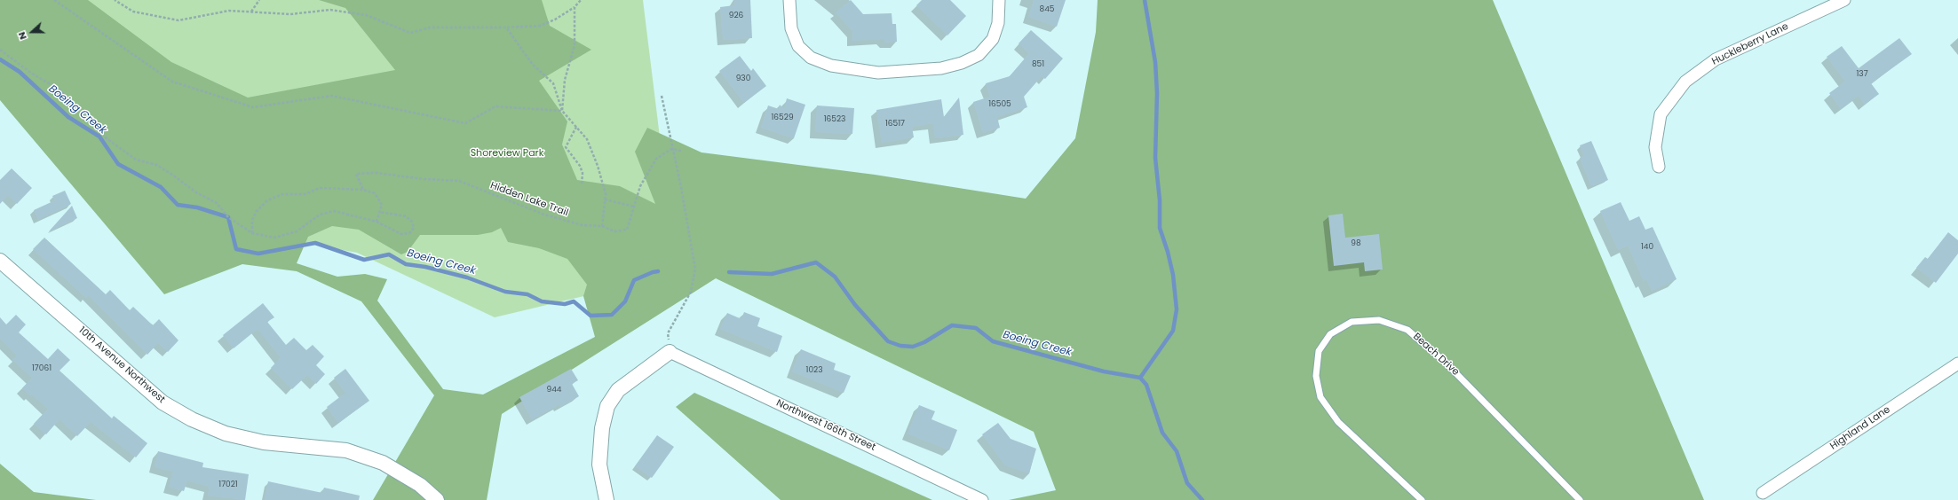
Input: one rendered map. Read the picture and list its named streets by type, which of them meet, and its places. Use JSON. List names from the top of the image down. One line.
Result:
{"streets":{"street":["Huckleberry Lane","10th Avenue Northwest","Northwest 166th Street","Highland Lane"],"lane":["Beach Drive"],"path":["Hidden Lake Trail"]},"water":["Boeing Creek"],"parks":["Shoreview Park"],"house_numbers":["845","926","851","137","930","16505","16529","16523","16517","98","140","17061","1023","944","17021"],"north":"left"}
